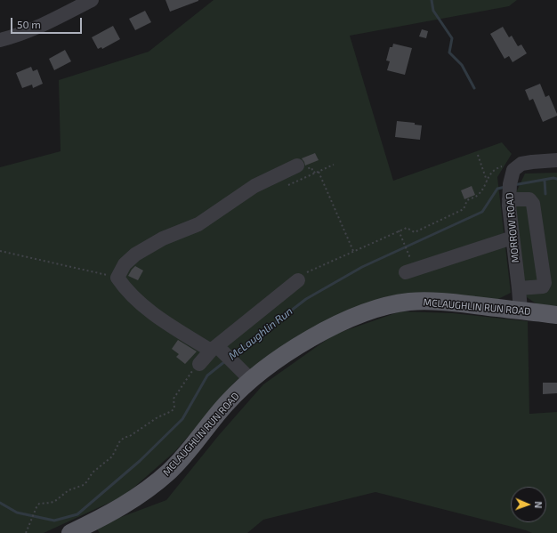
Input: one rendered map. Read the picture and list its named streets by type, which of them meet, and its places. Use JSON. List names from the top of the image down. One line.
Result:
{"streets":{"main road":["MCLAUGHLIN RUN ROAD"],"street":["MORROW ROAD"]},"crossings":[["MORROW ROAD","MCLAUGHLIN RUN ROAD"]],"water":["McLaughlin Run"],"scale_bar":"50 m","north":"right"}
